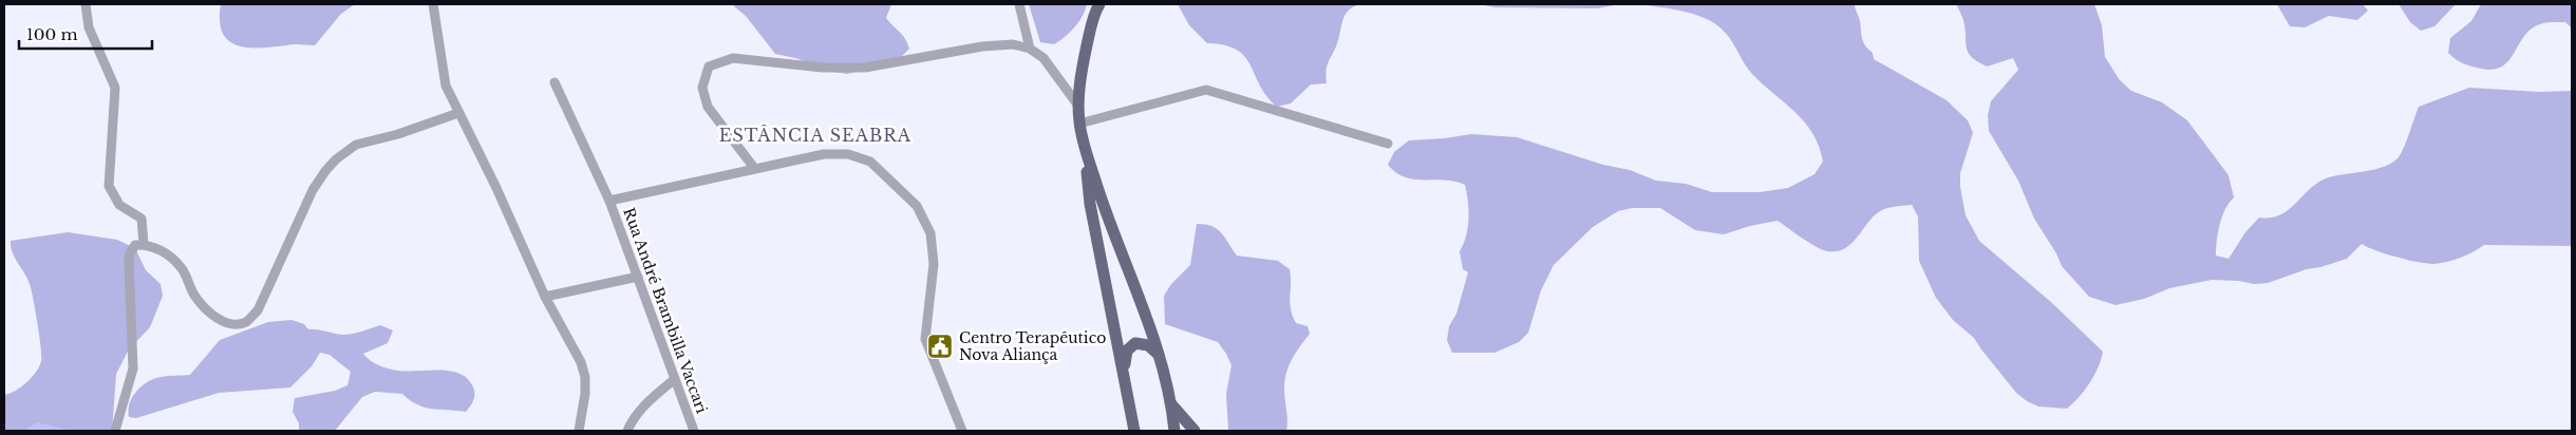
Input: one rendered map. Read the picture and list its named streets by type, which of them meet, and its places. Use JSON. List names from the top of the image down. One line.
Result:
{"streets":{"street":["Rua André Brambilla Vaccari"]},"districts":["ESTÂNCIA SEABRA"],"places":{"public building":["Centro Terapêutico Nova Aliança"]},"scale_bar":"100 m"}
